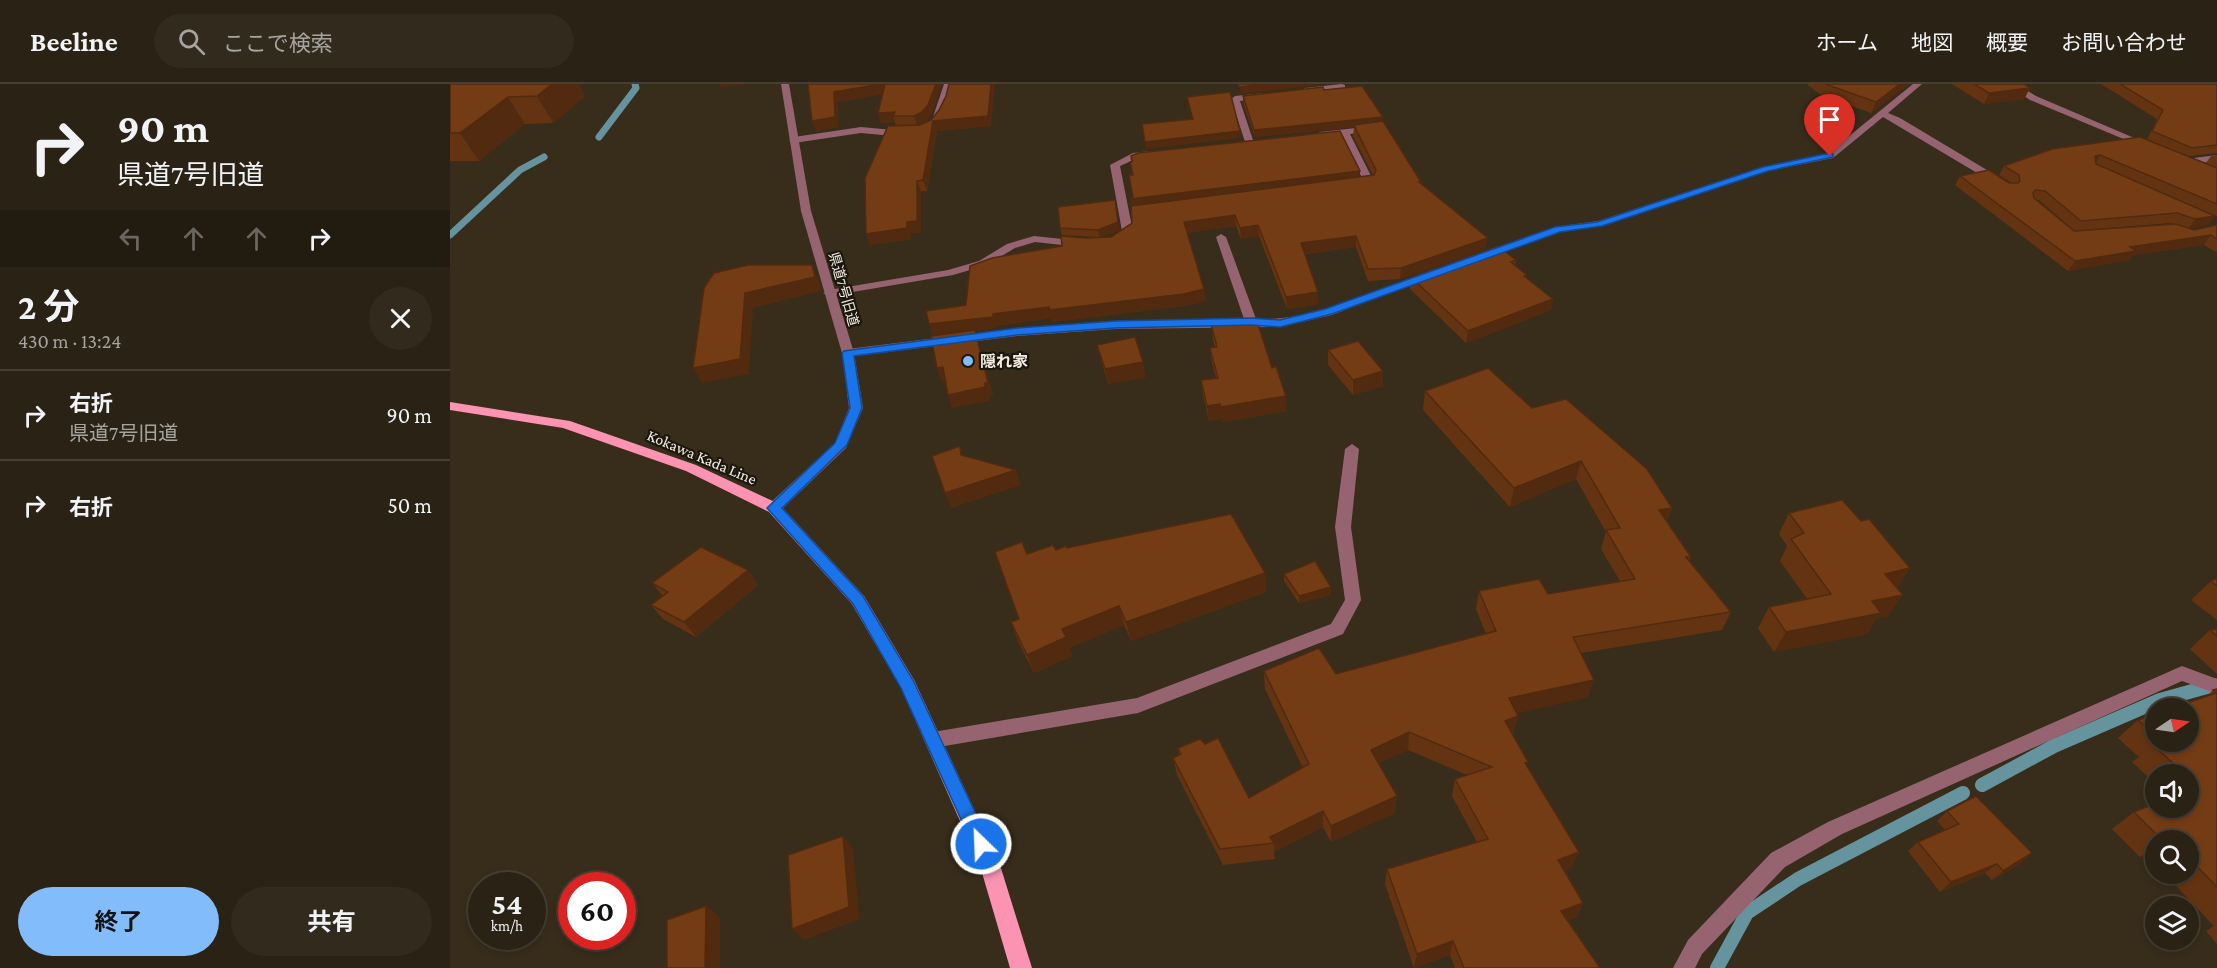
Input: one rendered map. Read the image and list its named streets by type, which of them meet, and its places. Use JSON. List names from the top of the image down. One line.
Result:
{"streets":{"main road":["Kokawa Kada Line"],"street":["県道7号旧道"]},"crossings":[["県道7号旧道","Kokawa Kada Line"]],"places":["隠れ家"],"north":"right","page":{"header":"Beeline","search":"ここで検索","nav":["ホーム","地図","概要","お問い合わせ"],"turn":["90 m","県道7号旧道"],"heading":["2 分","430 m · 13:24"],"list":[{"name":"右折","note":"県道7号旧道","value":"90 m"},{"name":"右折","value":"50 m"}],"speed":"54 km/h","limit":"60","buttons":["終了","共有"]}}
